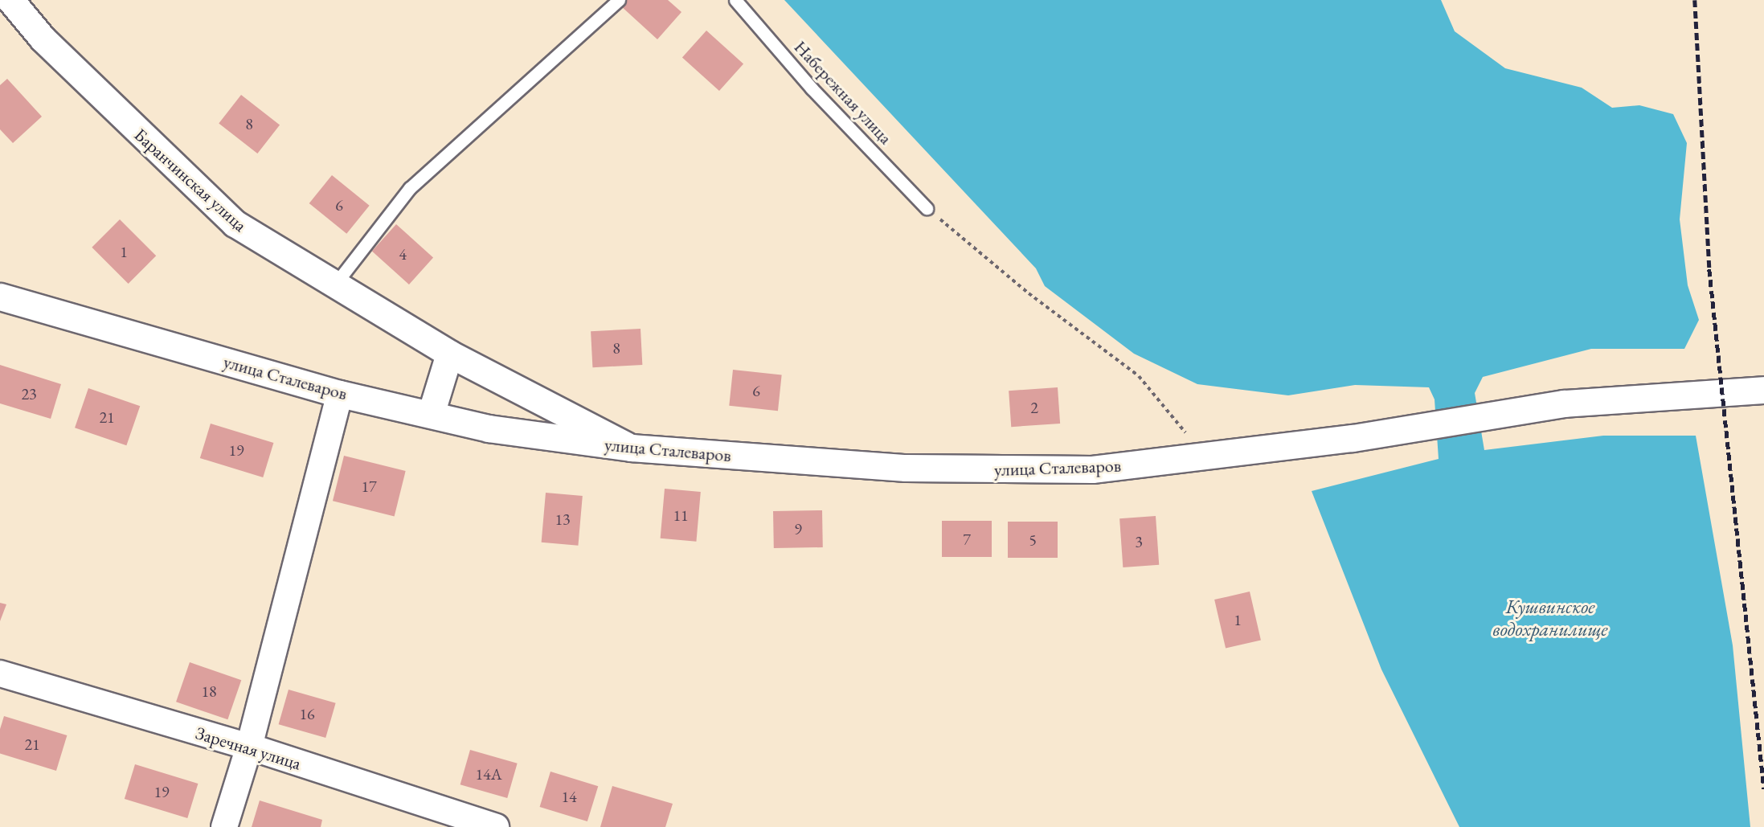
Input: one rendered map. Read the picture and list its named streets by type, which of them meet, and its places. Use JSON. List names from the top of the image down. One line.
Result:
{"streets":{"main road":["Баранчинская улица","улица Сталеваров"],"street":["Заречная улица"],"lane":["Набережная улица"]},"crossings":[["Баранчинская улица","улица Сталеваров"]],"water":["Кушвинское водохранилище"],"house_numbers":["8","6","1","4","8","6","23","2","21","19","17","11","13","9","7","5","3","1","18","16","21","14А","19","14"]}
